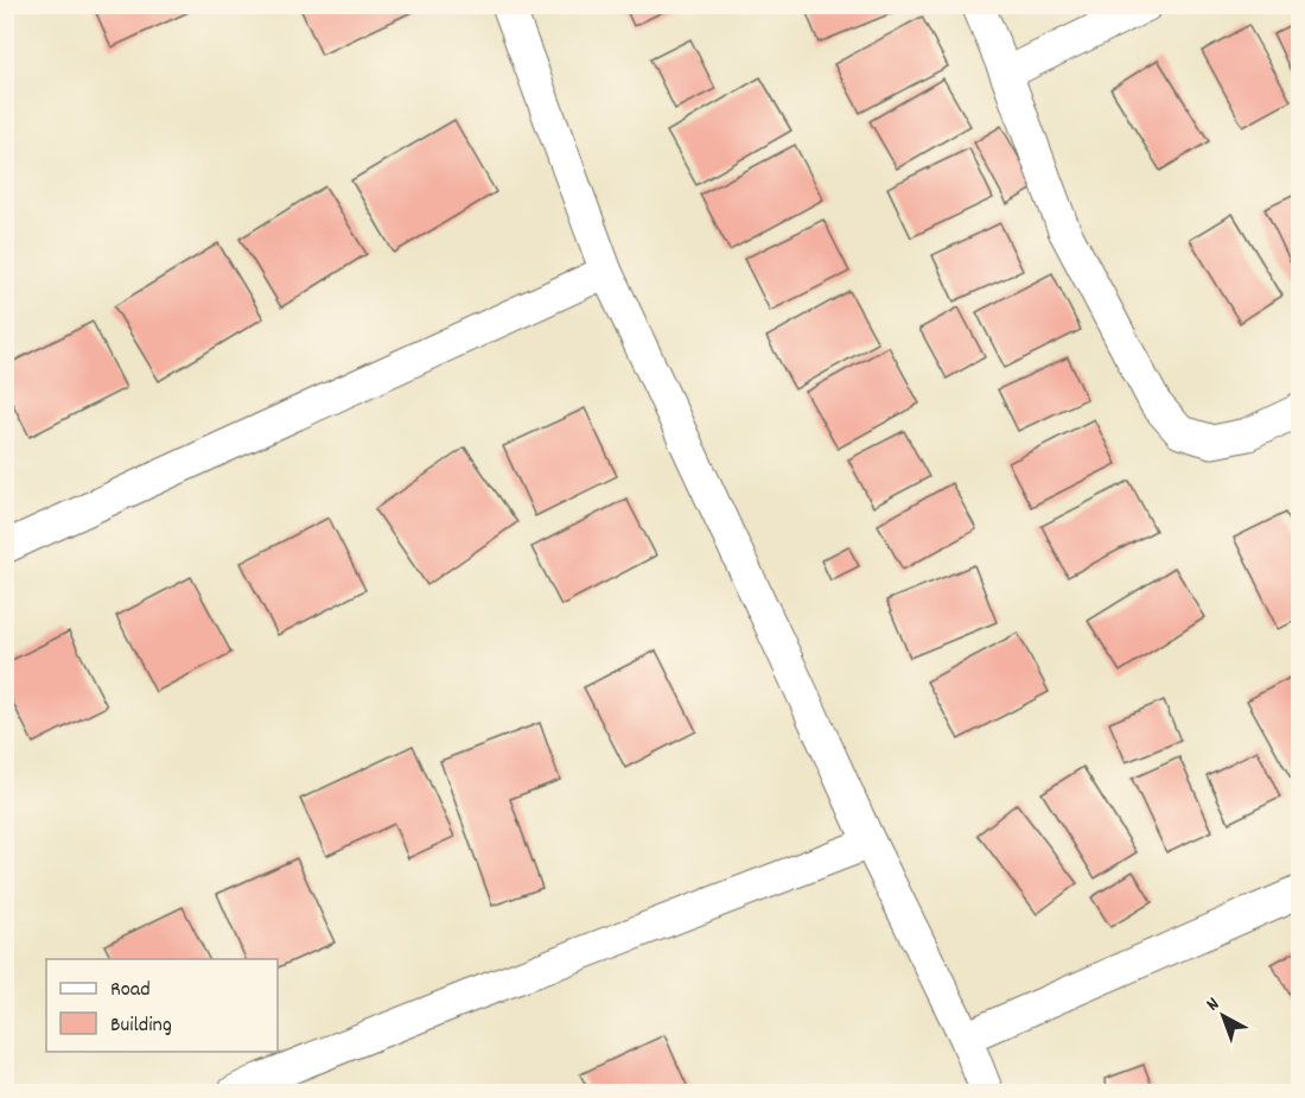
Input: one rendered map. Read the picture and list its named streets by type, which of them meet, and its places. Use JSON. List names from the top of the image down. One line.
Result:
{"legend":["Road","Building"],"north":"top left"}
